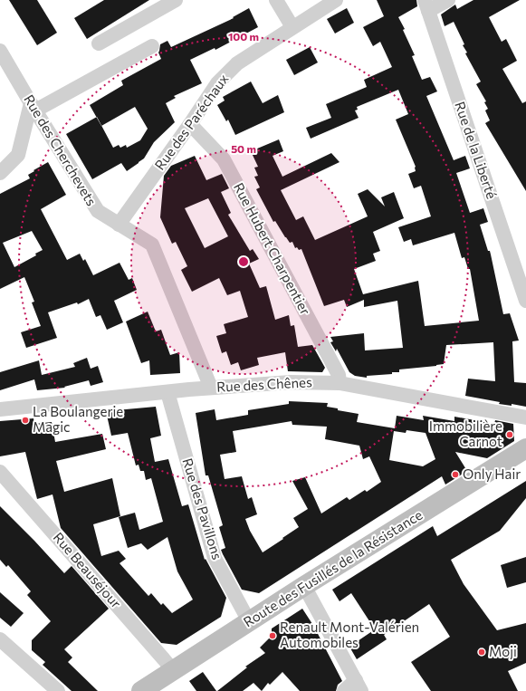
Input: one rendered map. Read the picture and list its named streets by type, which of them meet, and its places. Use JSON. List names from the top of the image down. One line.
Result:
{"streets":{"main road":["Route des Fusillés de la Résistance"],"street":["Rue des Paréchaux","Rue des Cherchevets","Rue de la Liberté","Rue Hubert Charpentier","Rue des Chênes","Rue des Pavillons","Rue Beauséjour"]},"crossings":[["Rue des Paréchaux","Rue des Cherchevets"],["Rue des Paréchaux","Rue Hubert Charpentier"],["Rue des Cherchevets","Rue des Chênes"],["Rue Hubert Charpentier","Rue des Chênes"],["Rue des Chênes","Rue des Pavillons"],["Rue des Pavillons","Route des Fusillés de la Résistance"],["Route des Fusillés de la Résistance","Rue Beauséjour"]],"places":["La Boulangerie Magic","Immobilière Carnot","Only Hair","Renault Mont-Valérien Automobiles","Moji"],"rings":["100 m","50 m"]}
